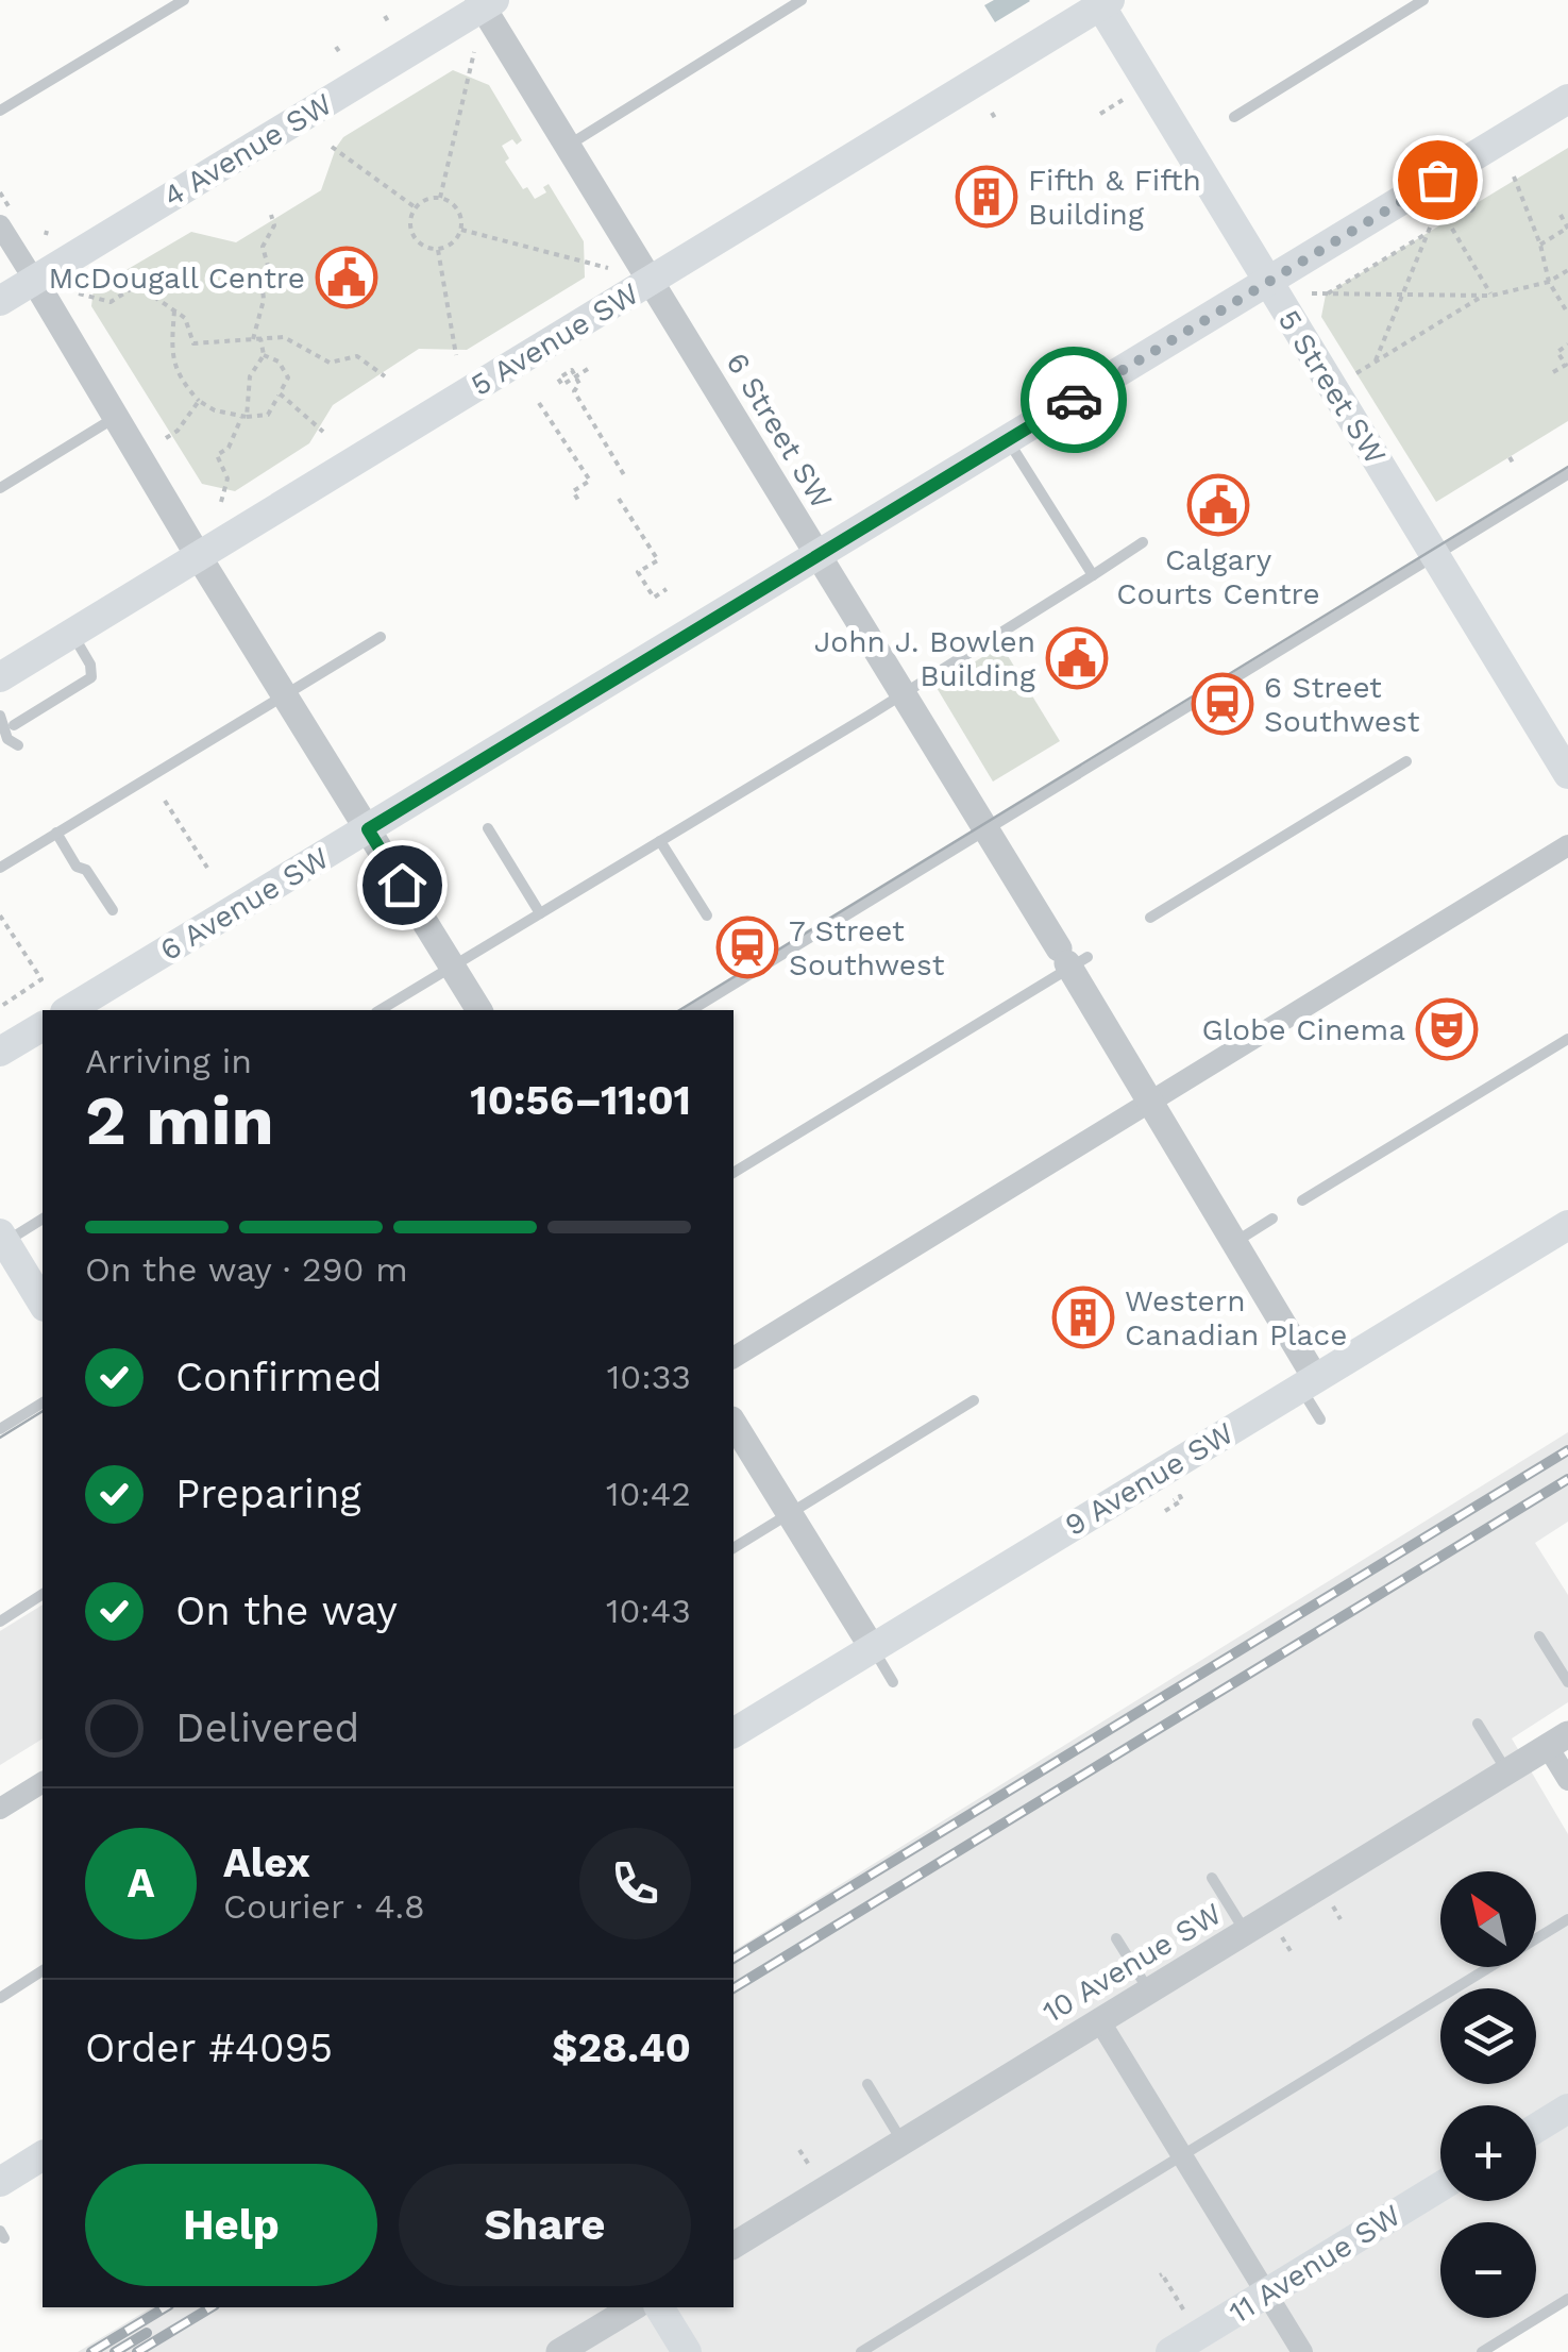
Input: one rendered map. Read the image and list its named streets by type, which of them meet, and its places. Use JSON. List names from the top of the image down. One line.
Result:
{"streets":{"main road":["4 Avenue SW","5 Avenue SW","5 Street SW","6 Avenue SW","9 Avenue SW","11 Avenue SW"],"street":["6 Street SW","10 Avenue SW"]},"crossings":[["4 Avenue SW","6 Street SW"],["5 Avenue SW","5 Street SW"],["5 Avenue SW","6 Street SW"],["5 Street SW","6 Avenue SW"],["6 Street SW","6 Avenue SW"],["6 Street SW","9 Avenue SW"]],"places":{"building":["Fifth & Fifth Building","Western Canadian Place"],"public building":["McDougall Centre","Calgary Courts Centre","John J. Bowlen Building"],"station":["6 Street Southwest","7 Street Southwest"],"theatre":["Globe Cinema"]},"north":"top left","page":{"heading":["2 min","Arriving in","10:56–11:01"],"panel":["Alex","Courier · 4.8","Order #4095","$28.40"],"bar":"On the way · 290 m","list":[["Confirmed","10:33"],["Preparing","10:42"],["On the way","10:43"],"Delivered"],"round":"A","map_buttons":["+","−"],"buttons":["Help","Share"]}}
